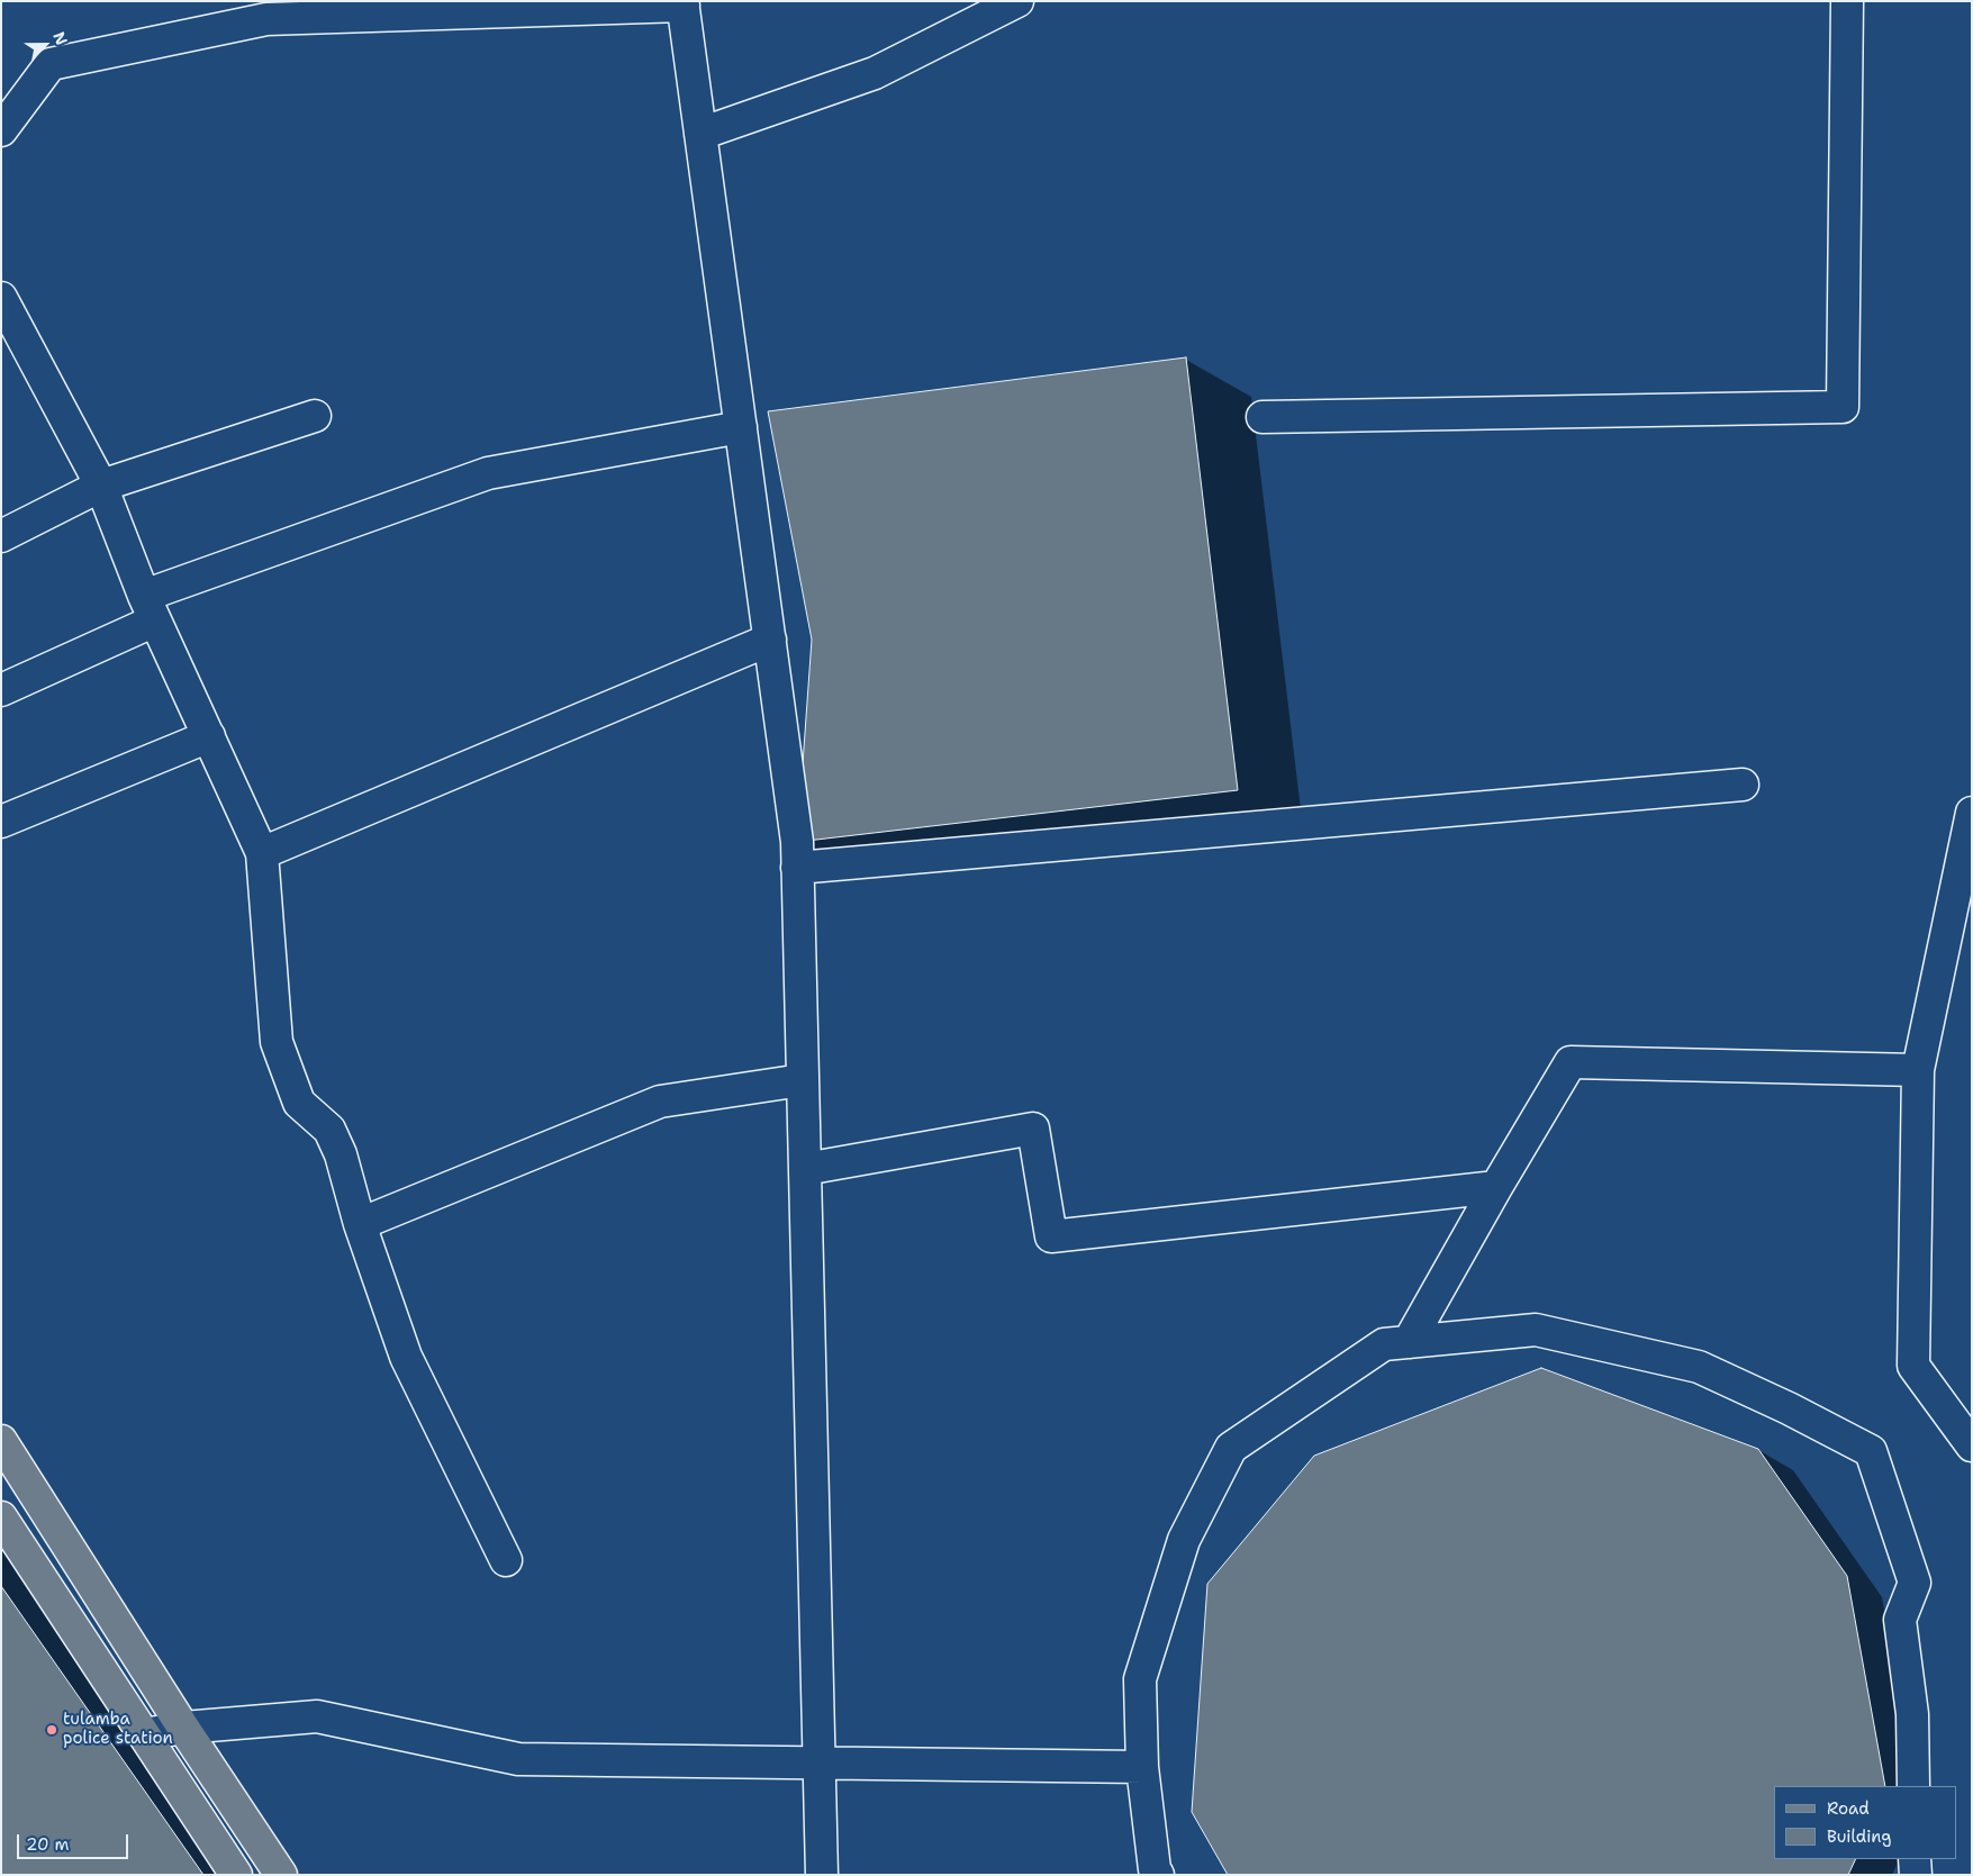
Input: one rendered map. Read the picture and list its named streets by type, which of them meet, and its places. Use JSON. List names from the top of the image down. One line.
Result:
{"places":["tulamba police station"],"legend":["Road","Building"],"scale_bar":"20 m","north":"top right"}
